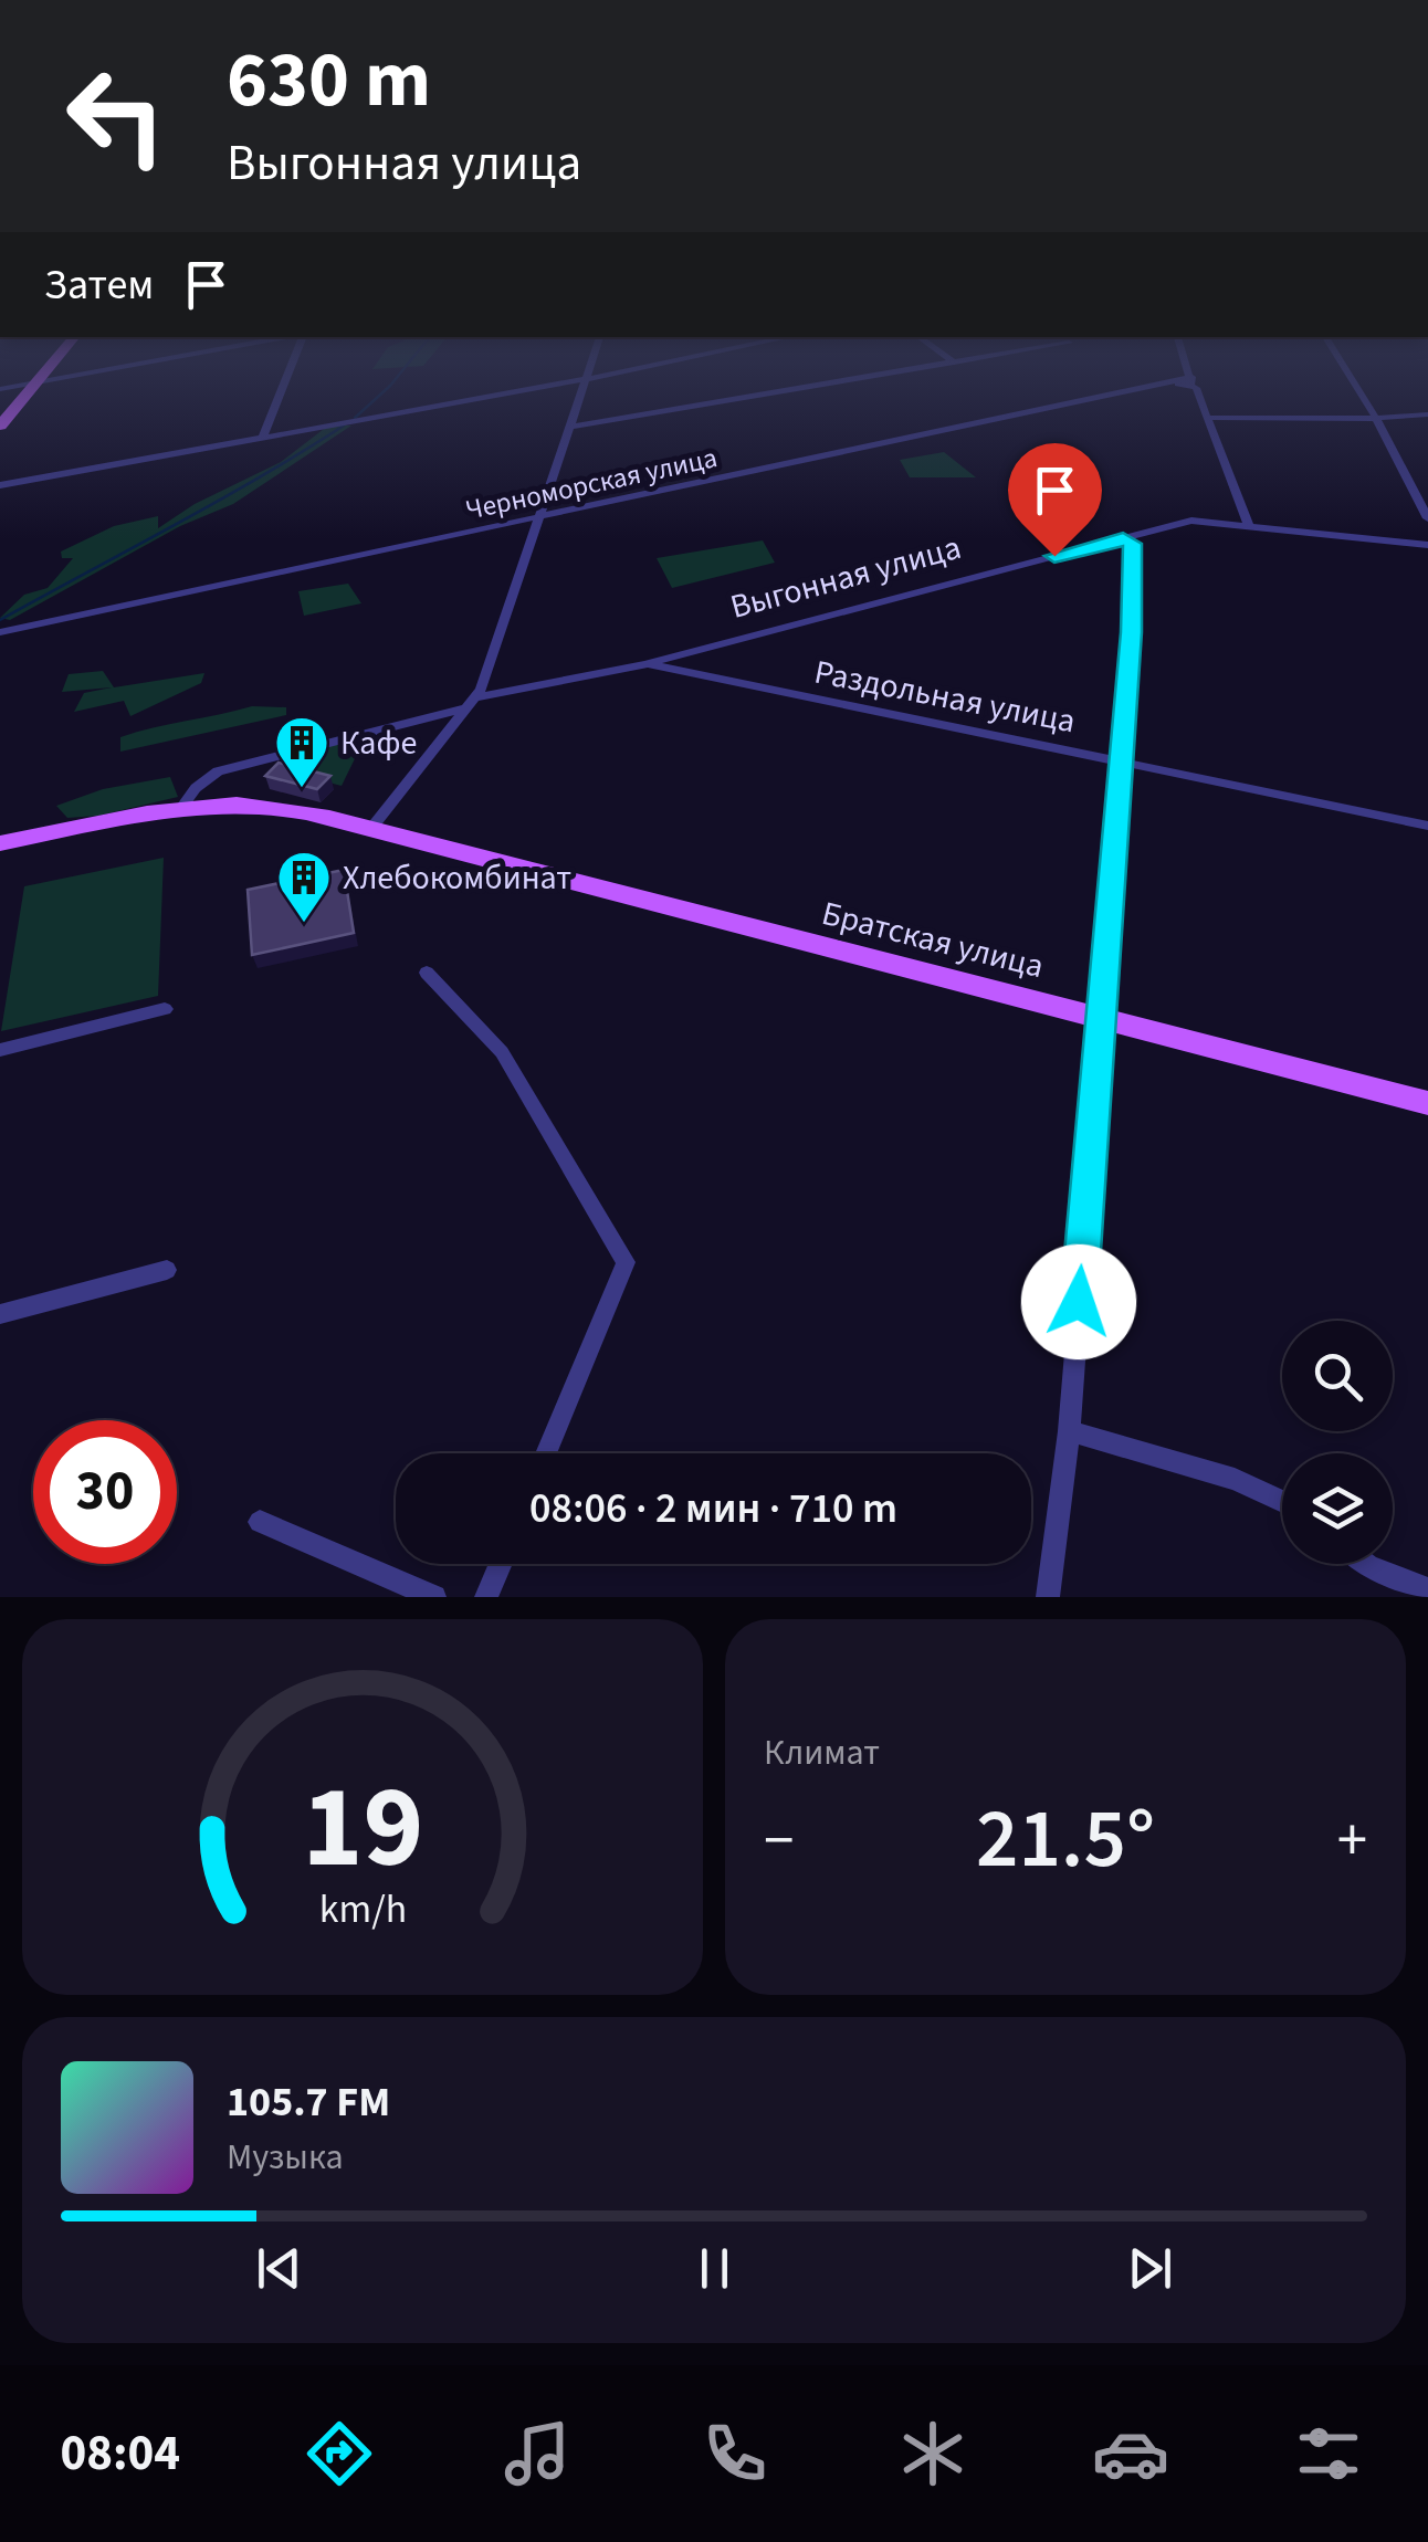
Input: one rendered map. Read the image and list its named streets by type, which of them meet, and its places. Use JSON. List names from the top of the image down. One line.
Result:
{"streets":{"main road":["Братская улица"],"street":["Черноморская улица","Выгонная улица","Раздольная улица"]},"crossings":[["Выгонная улица","Раздольная улица"]],"places":{"building":["Кафе","Хлебокомбинат"]},"page":{"turn":["630 m","Выгонная улица"],"then":"Затем","limit":"30","trip":"08:06 · 2 мин · 710 m","tile":"Климат","heat":["−","21.5°","+"],"song":["105.7 FM","Музыка"],"tabs":"08:04","gauge":["19","km/h"]}}
